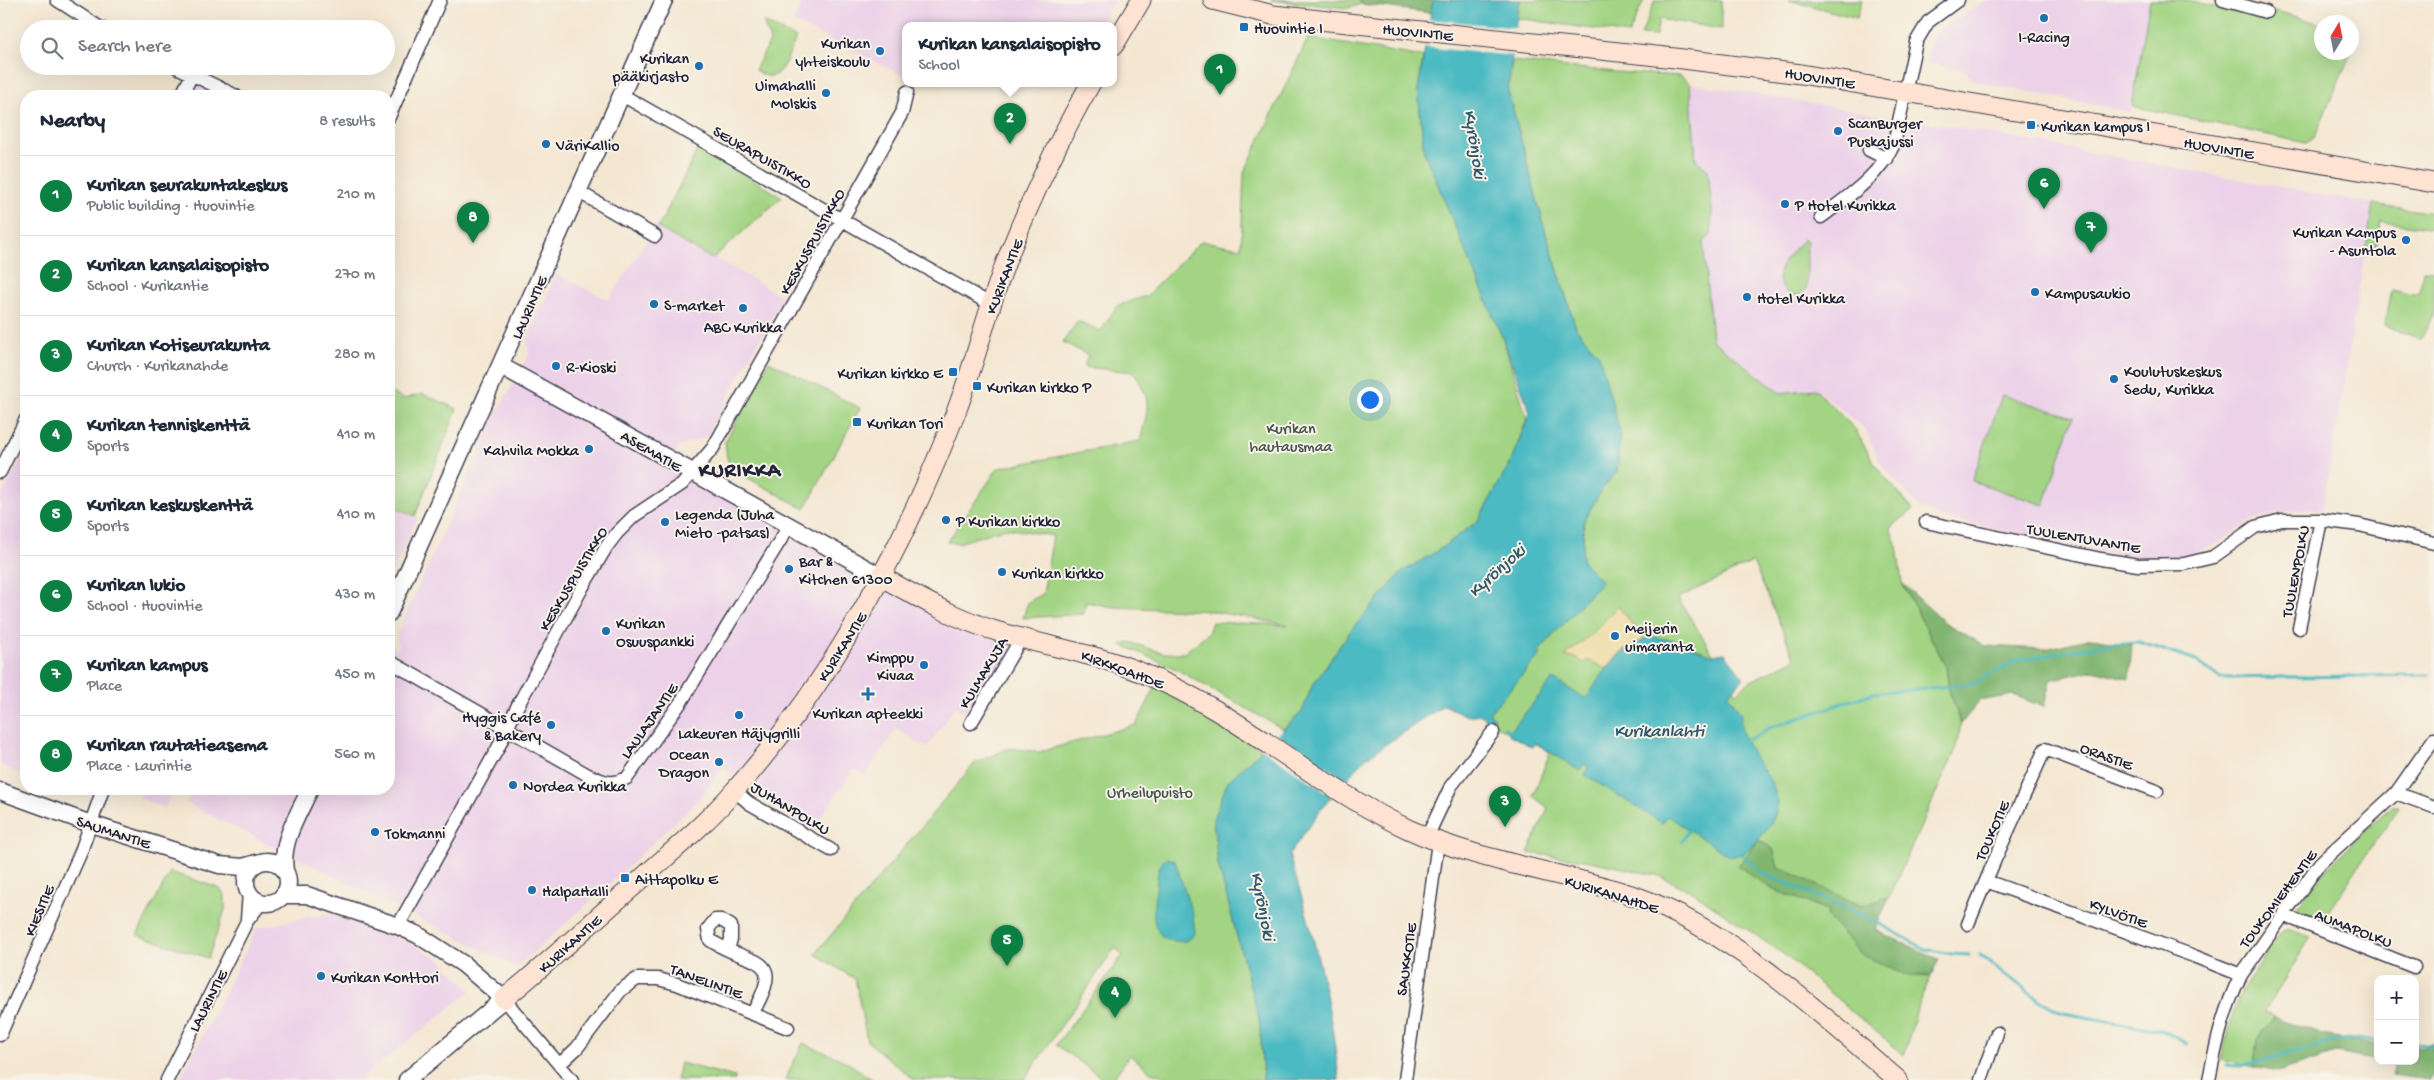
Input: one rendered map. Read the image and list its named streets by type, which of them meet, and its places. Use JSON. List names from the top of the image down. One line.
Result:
{"streets":{"main road":["HUOVINTIE","KURIKANTIE","KIRKKOAHDE","KURIKANAHDE"],"street":["SEURAPUISTIKKO","KESKUSPUISTIKKO","LAURINTIE","ASEMATIE","TUULENTUVANTIE","TUULENPOLKU","KULMAKUJA","LAULAJANTIE","ORASTIE","JUHANPOLKU","TOUKOTIE","SAUMANTIE","TOUKOMIEHENTIE","KIESITIE","KYLVÖTIE","AUMAPOLKU","SAUKKOTIE","TANELINTIE"]},"crossings":[["SEURAPUISTIKKO","KESKUSPUISTIKKO"],["SEURAPUISTIKKO","KURIKANTIE"],["SEURAPUISTIKKO","LAURINTIE"],["KESKUSPUISTIKKO","ASEMATIE"],["KESKUSPUISTIKKO","LAULAJANTIE"],["KURIKANTIE","ASEMATIE"],["KURIKANTIE","KIRKKOAHDE"],["KURIKANTIE","JUHANPOLKU"],["LAURINTIE","ASEMATIE"],["LAURINTIE","SAUMANTIE"],["ASEMATIE","KIRKKOAHDE"],["ASEMATIE","LAULAJANTIE"],["TUULENTUVANTIE","TUULENPOLKU"],["KIRKKOAHDE","KULMAKUJA"],["KIRKKOAHDE","KURIKANAHDE"],["ORASTIE","TOUKOTIE"],["TOUKOTIE","KYLVÖTIE"],["SAUMANTIE","KIESITIE"],["KURIKANAHDE","SAUKKOTIE"],["TOUKOMIEHENTIE","KYLVÖTIE"],["TOUKOMIEHENTIE","AUMAPOLKU"]],"districts":["KURIKKA"],"water":["Kyrönjoki","Kurikanlahti"],"parks":["Kurikan hautausmaa","Urheilupuisto"],"places":{"other":["I-Racing","Kurikan yhteiskoulu","Kurikan pääkirjasto","Uimahalli Molskis","ScanBurger Puskajussi","VäriKallio","P Hotel Kurikka","Kurikan Kampus - Asuntola","Kampusaukio","Hotel Kurikka","S-market","ABC Kurikka","R-Kioski","Koulutuskeskus Sedu, Kurikka","Kahvila Mokka","P Kurikan kirkko","Legenda (Juha Mieto -patsas)","Bar & Kitchen 61300","Kurikan kirkko","Kurikan Osuuspankki","Meijerin uimaranta","Kimppu Kivaa","Lakeuren Häjygrilli","Hyggis Café & Bakery","Ocean Dragon","Nordea Kurikka","Tokmanni","HalpaHalli","Kurikan Konttori"],"transit":["Huovintie I","Kurikan kampus I","Kurikan kirkko E","Kurikan kirkko P","Kurikan Tori","Aittapolku E"],"health":["Kurikan apteekki"]},"north":"top","page":{"search":"Search here","popup":["Kurikan kansalaisopisto","School"],"pins":["1","2","6","8","7","3","5","4"],"heading":["Nearby","8 results"],"list":[{"mark":"1","name":"Kurikan seurakuntakeskus","note":"Public building · Huovintie","value":"210 m"},{"mark":"2","name":"Kurikan kansalaisopisto","note":"School · Kurikantie","value":"270 m"},{"mark":"3","name":"Kurikan Kotiseurakunta","note":"Church · Kurikanahde","value":"280 m"},{"mark":"4","name":"Kurikan tenniskenttä","note":"Sports","value":"410 m"},{"mark":"5","name":"Kurikan keskuskenttä","note":"Sports","value":"410 m"},{"mark":"6","name":"Kurikan lukio","note":"School · Huovintie","value":"430 m"},{"mark":"7","name":"Kurikan kampus","note":"Place","value":"450 m"},{"mark":"8","name":"Kurikan rautatieasema","note":"Place · Laurintie","value":"560 m"}],"map_buttons":["+","−"]}}
